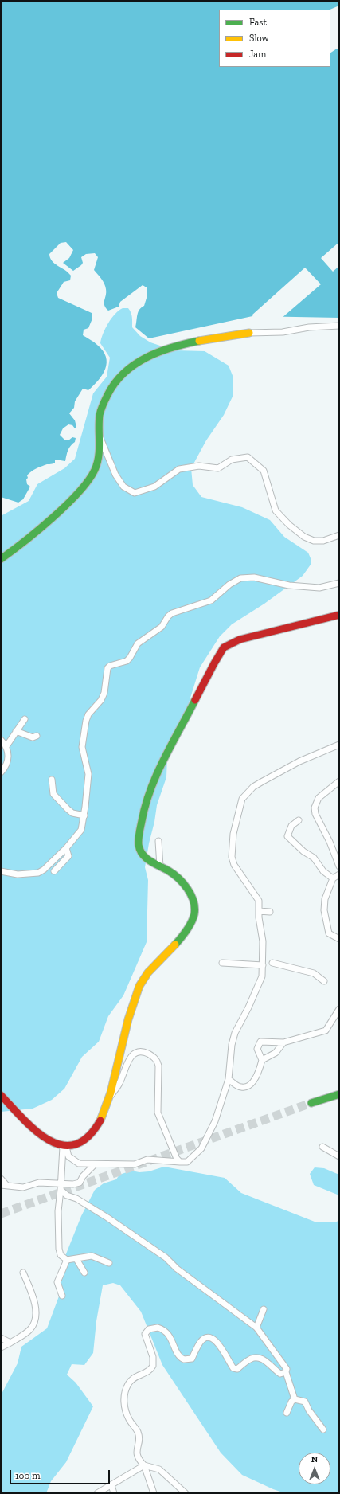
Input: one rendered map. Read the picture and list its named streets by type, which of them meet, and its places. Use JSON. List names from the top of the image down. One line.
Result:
{"legend":["Fast","Slow","Jam"],"scale_bar":"100 m","north":"top"}
